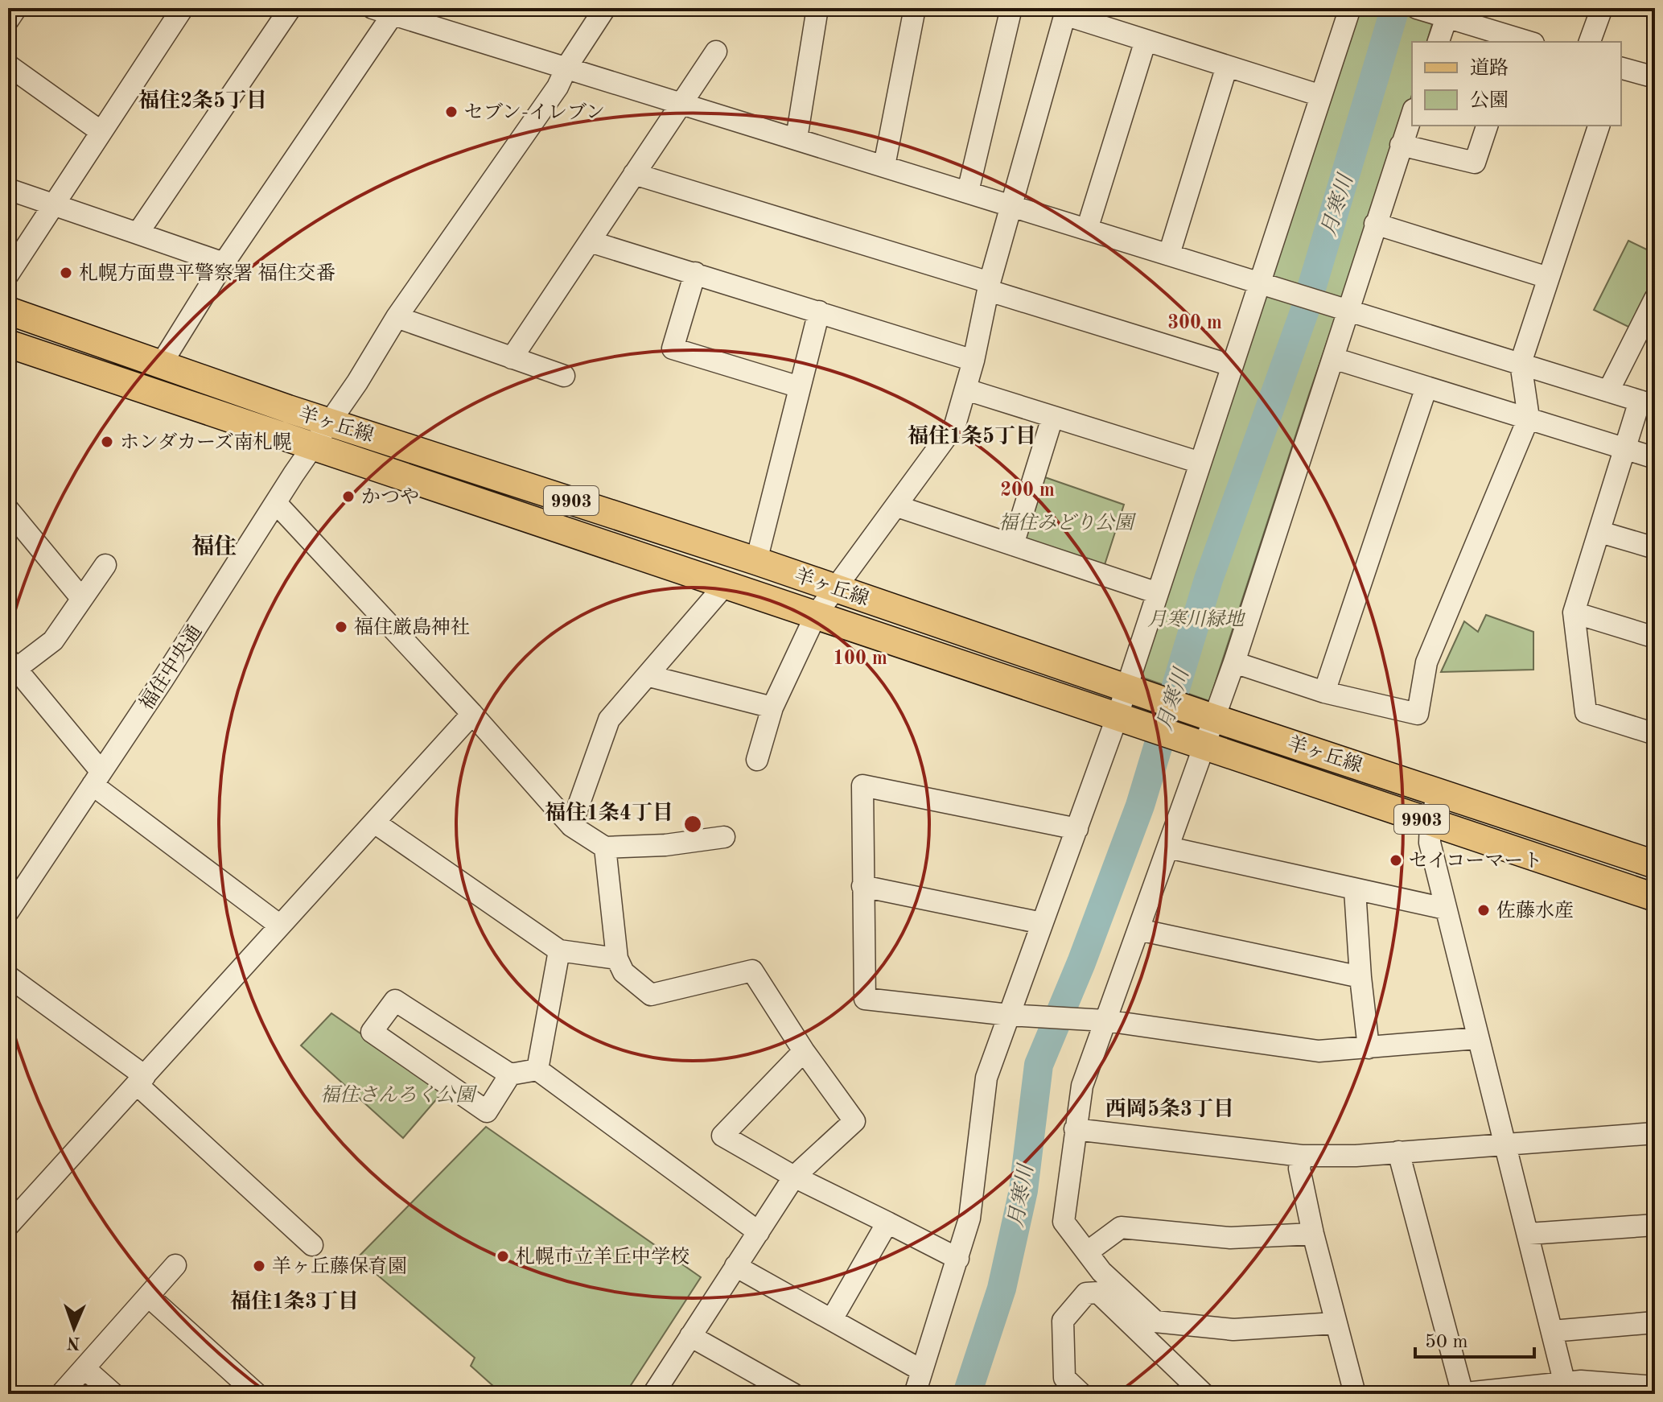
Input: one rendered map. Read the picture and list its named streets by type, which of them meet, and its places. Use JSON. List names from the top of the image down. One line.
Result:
{"streets":{"main road":["羊ヶ丘線","9903"],"street":["福住中央通"]},"crossings":[["羊ヶ丘線","福住中央通"]],"districts":["福住2条5丁目","福住1条5丁目","福住","福住1条4丁目","西岡5条3丁目","福住1条3丁目"],"water":["月寒川"],"parks":["福住みどり公園","月寒川緑地","福住さんろく公園"],"places":["セブン-イレブン","札幌方面豊平警察署 福住交番","ホンダカーズ南札幌","かつや","福住厳島神社","セイコーマート","佐藤水産","札幌市立羊丘中学校","羊ヶ丘藤保育園"],"legend":["道路","公園"],"scale_bar":"50 m","north":"bottom","rings":["300 m","200 m","100 m"]}
